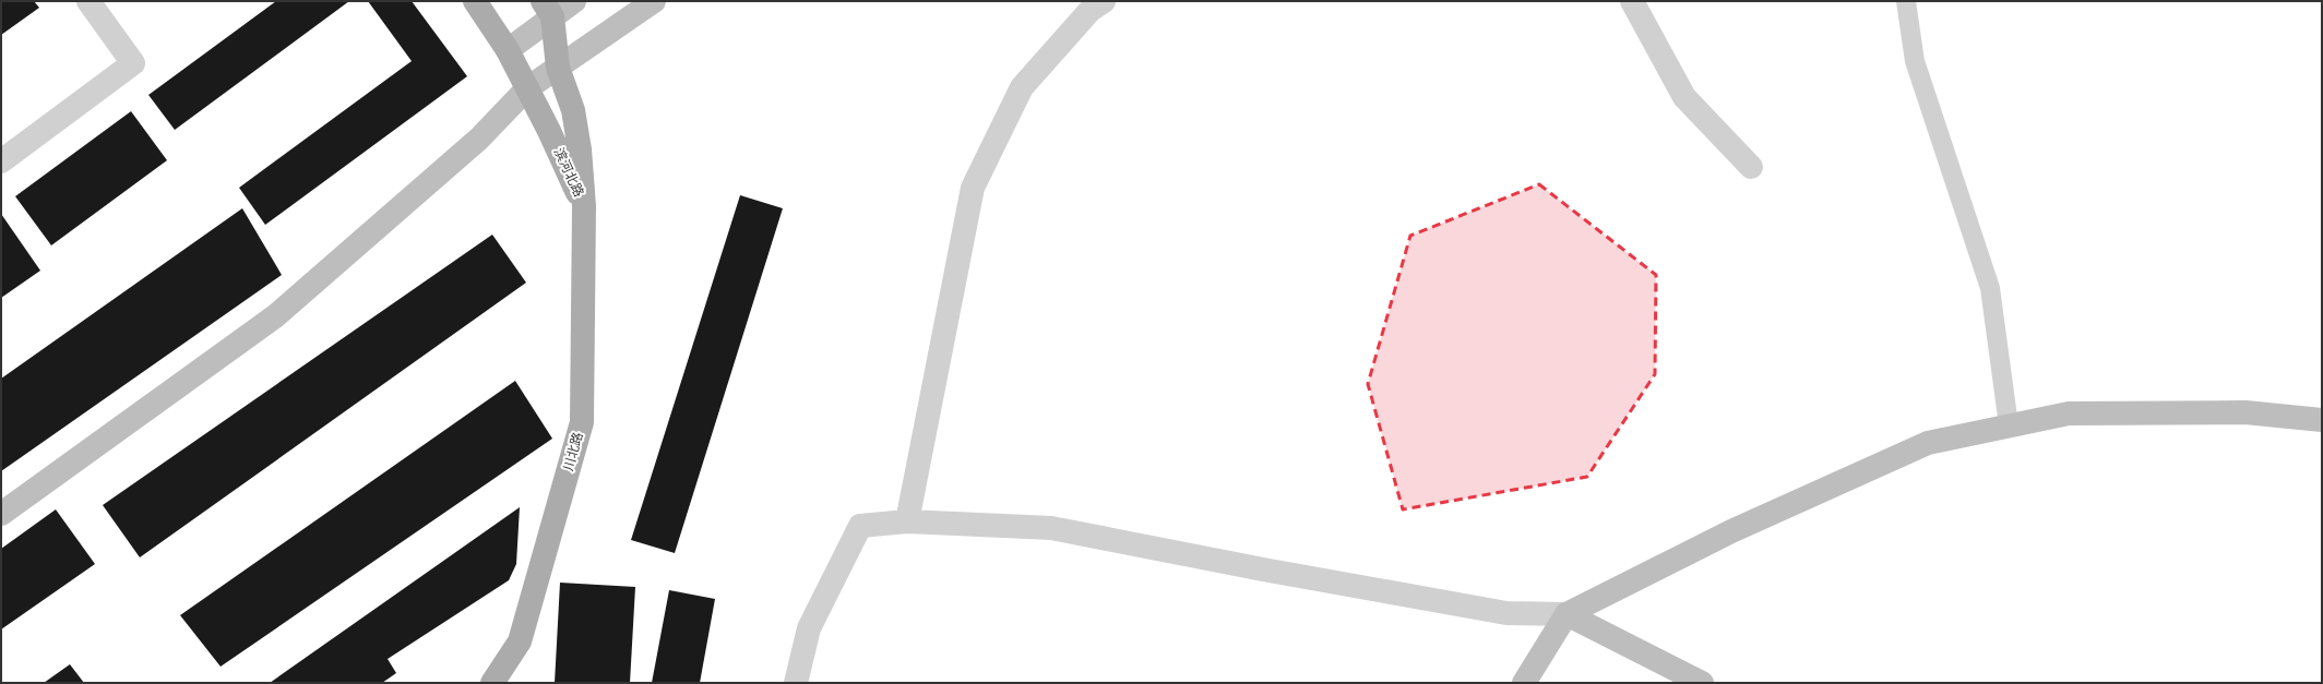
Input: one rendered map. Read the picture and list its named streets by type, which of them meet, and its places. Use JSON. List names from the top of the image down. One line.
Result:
{"streets":{"main road":["滨河北路","川北路"]},"crossings":[["滨河北路","川北路"]]}
